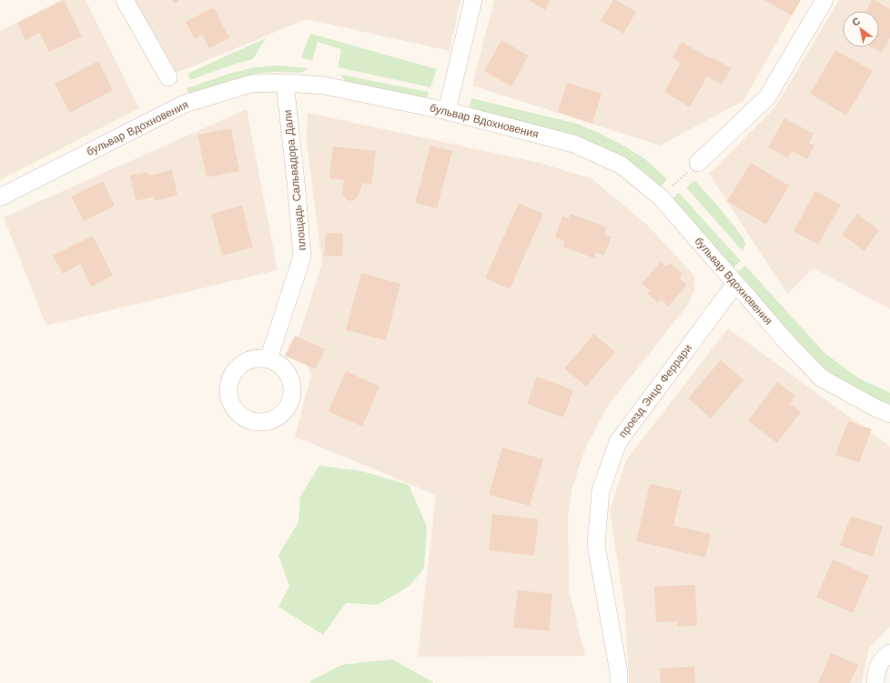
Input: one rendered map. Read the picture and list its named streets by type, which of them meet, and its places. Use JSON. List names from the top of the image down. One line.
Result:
{"streets":{"street":["бульвар Вдохновения","площадь Сальвадора Дали","проезд Энцо Феррари"]},"crossings":[["бульвар Вдохновения","площадь Сальвадора Дали"],["бульвар Вдохновения","проезд Энцо Феррари"]],"north":"top left"}
